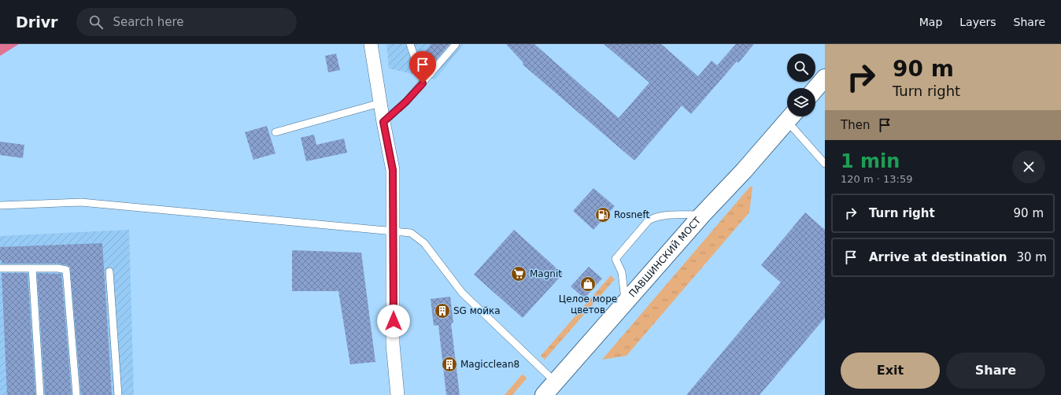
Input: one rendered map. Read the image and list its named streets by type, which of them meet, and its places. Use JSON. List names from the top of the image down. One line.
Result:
{"streets":{"main road":["ПАВШИНСКИЙ МОСТ"]},"places":{"fuel station":["Rosneft"],"supermarket":["Magnit"],"shop":["Целое море цветов"],"building":["SG мойка","Magicclean8"]},"page":{"header":"Drivr","search":"Search here","nav":["Map","Layers","Share"],"turn":["90 m","Turn right"],"then":"Then","heading":["1 min","120 m · 13:59"],"list":[{"name":"Turn right","value":"90 m"},{"name":"Arrive at destination","value":"30 m"}],"buttons":["Exit","Share"]}}
